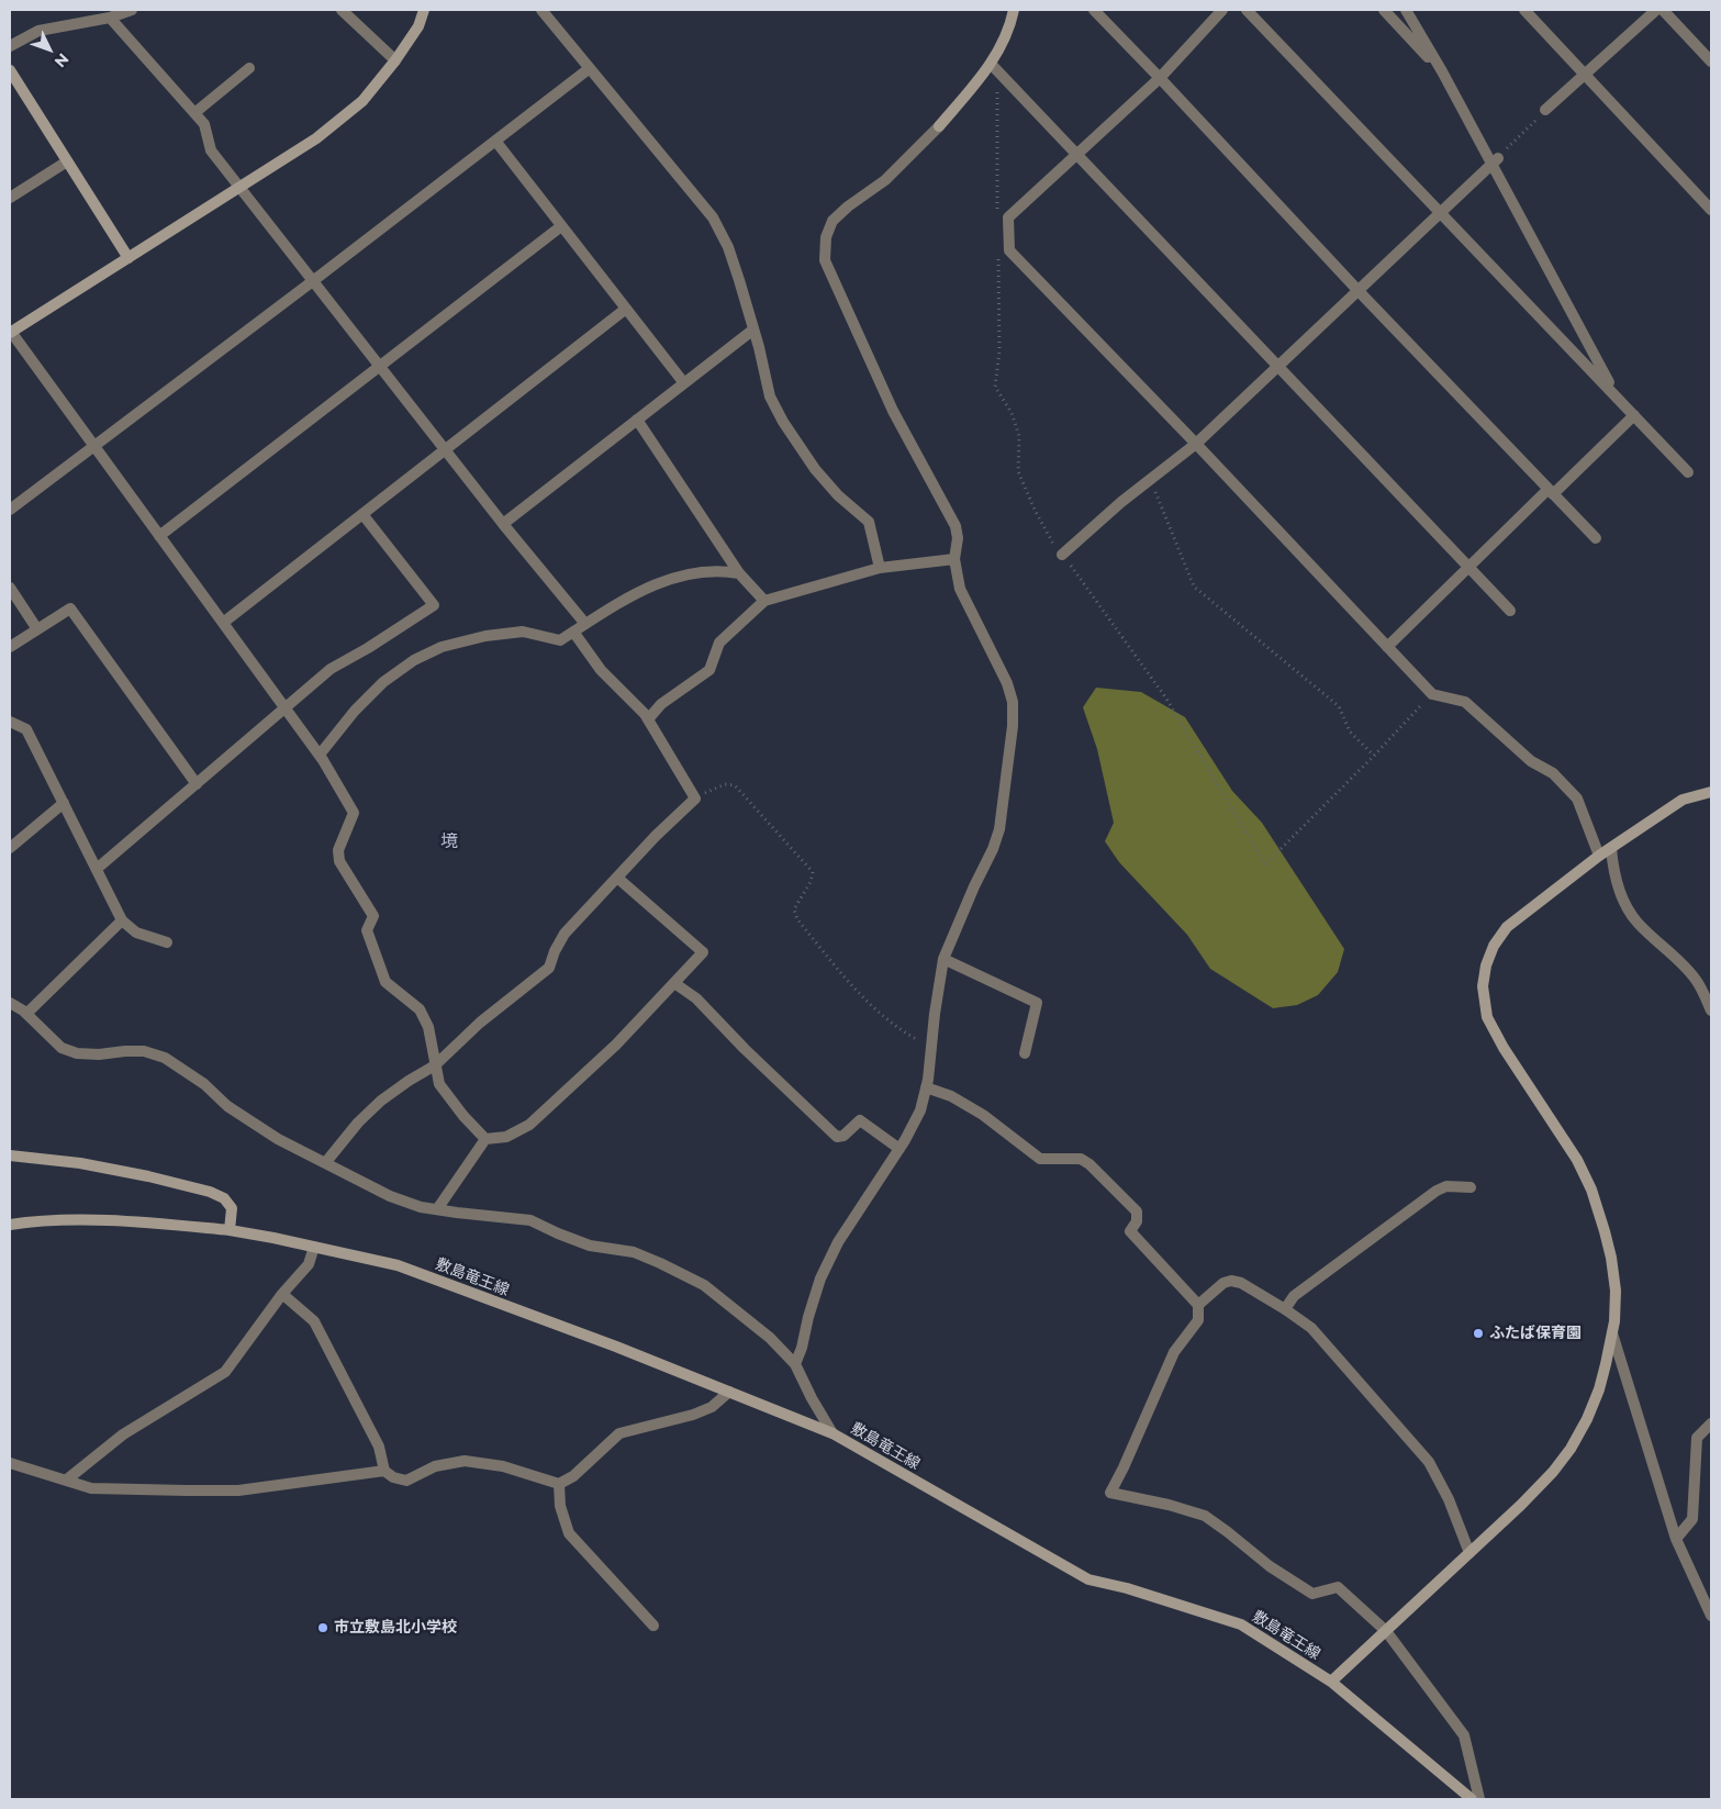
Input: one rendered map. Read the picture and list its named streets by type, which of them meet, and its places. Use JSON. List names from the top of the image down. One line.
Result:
{"streets":{"street":["敷島竜王線"]},"districts":["境"],"places":["ふたば保育園","市立敷島北小学校"],"north":"bottom right"}
